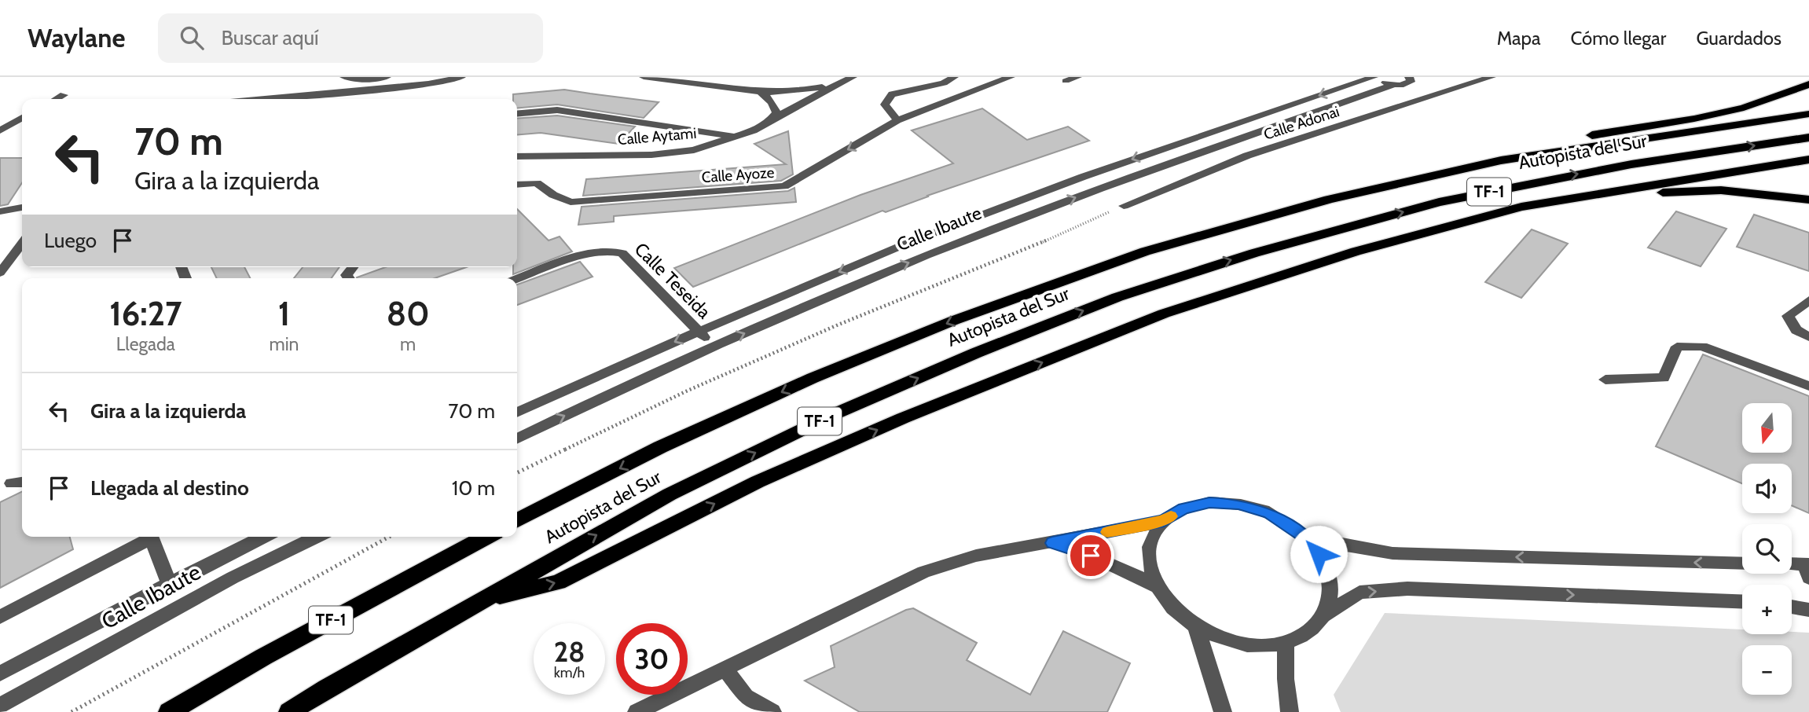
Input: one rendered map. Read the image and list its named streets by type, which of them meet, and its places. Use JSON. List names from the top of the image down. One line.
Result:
{"streets":{"highway":["Autopista del Sur","TF-1"],"street":["Calle Adonai","Calle Aytami","Calle Ayoze","Calle Ibaute","Calle Teseida"]},"crossings":[["Calle Ibaute","Calle Teseida"]],"north":"bottom","page":{"header":"Waylane","search":"Buscar aquí","nav":["Mapa","Cómo llegar","Guardados"],"turn":["70 m","Gira a la izquierda"],"then":"Luego","eta":["16:27","Llegada","1","min","80","m"],"list":[{"name":"Gira a la izquierda","value":"70 m"},{"name":"Llegada al destino","value":"10 m"}],"map_buttons":["+","−"],"speed":"28 km/h","limit":"30"}}
